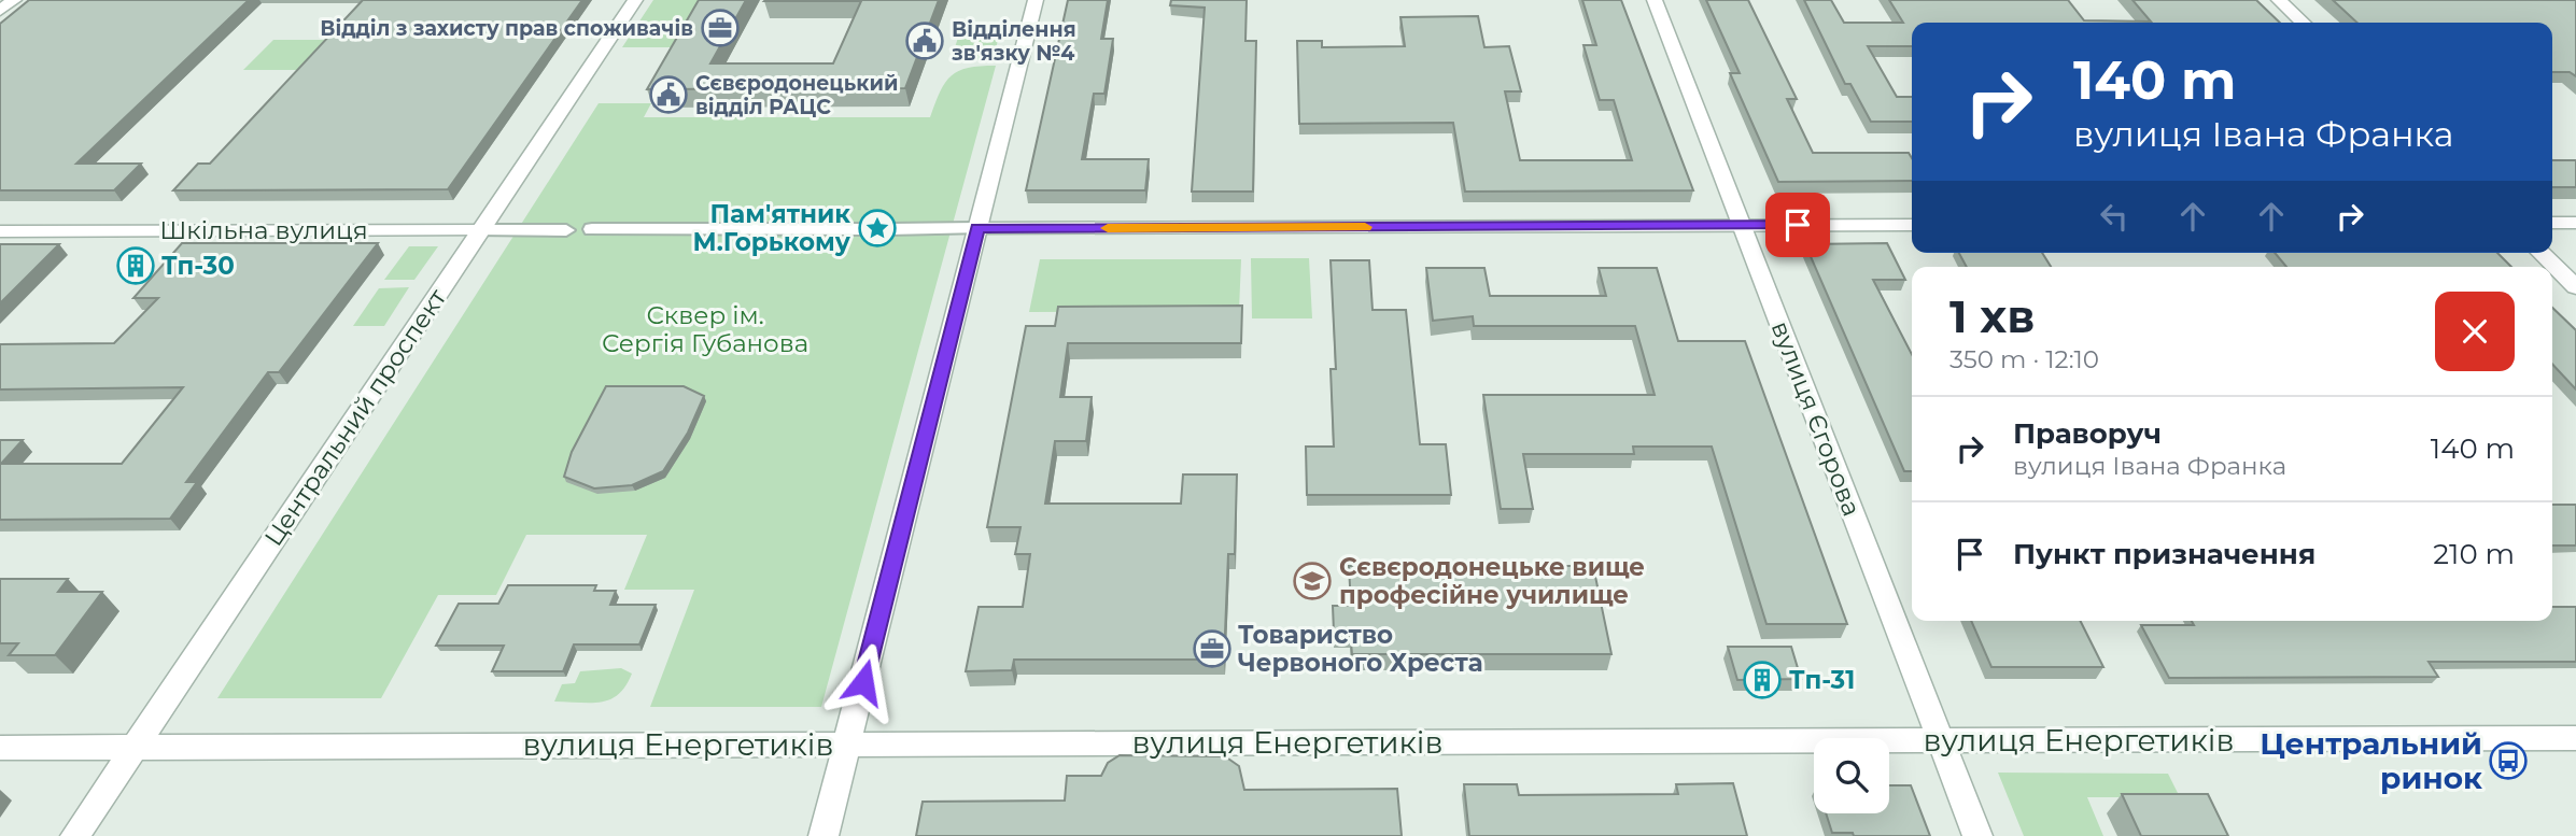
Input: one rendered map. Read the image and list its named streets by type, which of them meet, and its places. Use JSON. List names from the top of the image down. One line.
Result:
{"streets":{"street":["Шкільна вулиця","Центральний проспект","вулиця Єгорова","вулиця Енергетиків"]},"crossings":[["Шкільна вулиця","Центральний проспект"],["Центральний проспект","вулиця Енергетиків"],["вулиця Єгорова","вулиця Енергетиків"]],"parks":["Сквер ім. Сергія Губанова"],"places":{"office":["Відділ з захисту прав споживачів","Товариство Червоного Хреста"],"public building":["Відділення зв'язку №4","Сєвєродонецький відділ РАЦС"],"place":["Пам'ятник М.Горькому"],"building":["Тп-30","Тп-31"],"school or university":["Сєвєродонецьке вище професійне училище"],"bus stop":["Центральний ринок"]},"page":{"turn":["140 m","вулиця Івана Франка"],"heading":["1 хв","350 m · 12:10"],"list":[{"name":"Праворуч","note":"вулиця Івана Франка","value":"140 m"},{"name":"Пункт призначення","value":"210 m"}]}}
